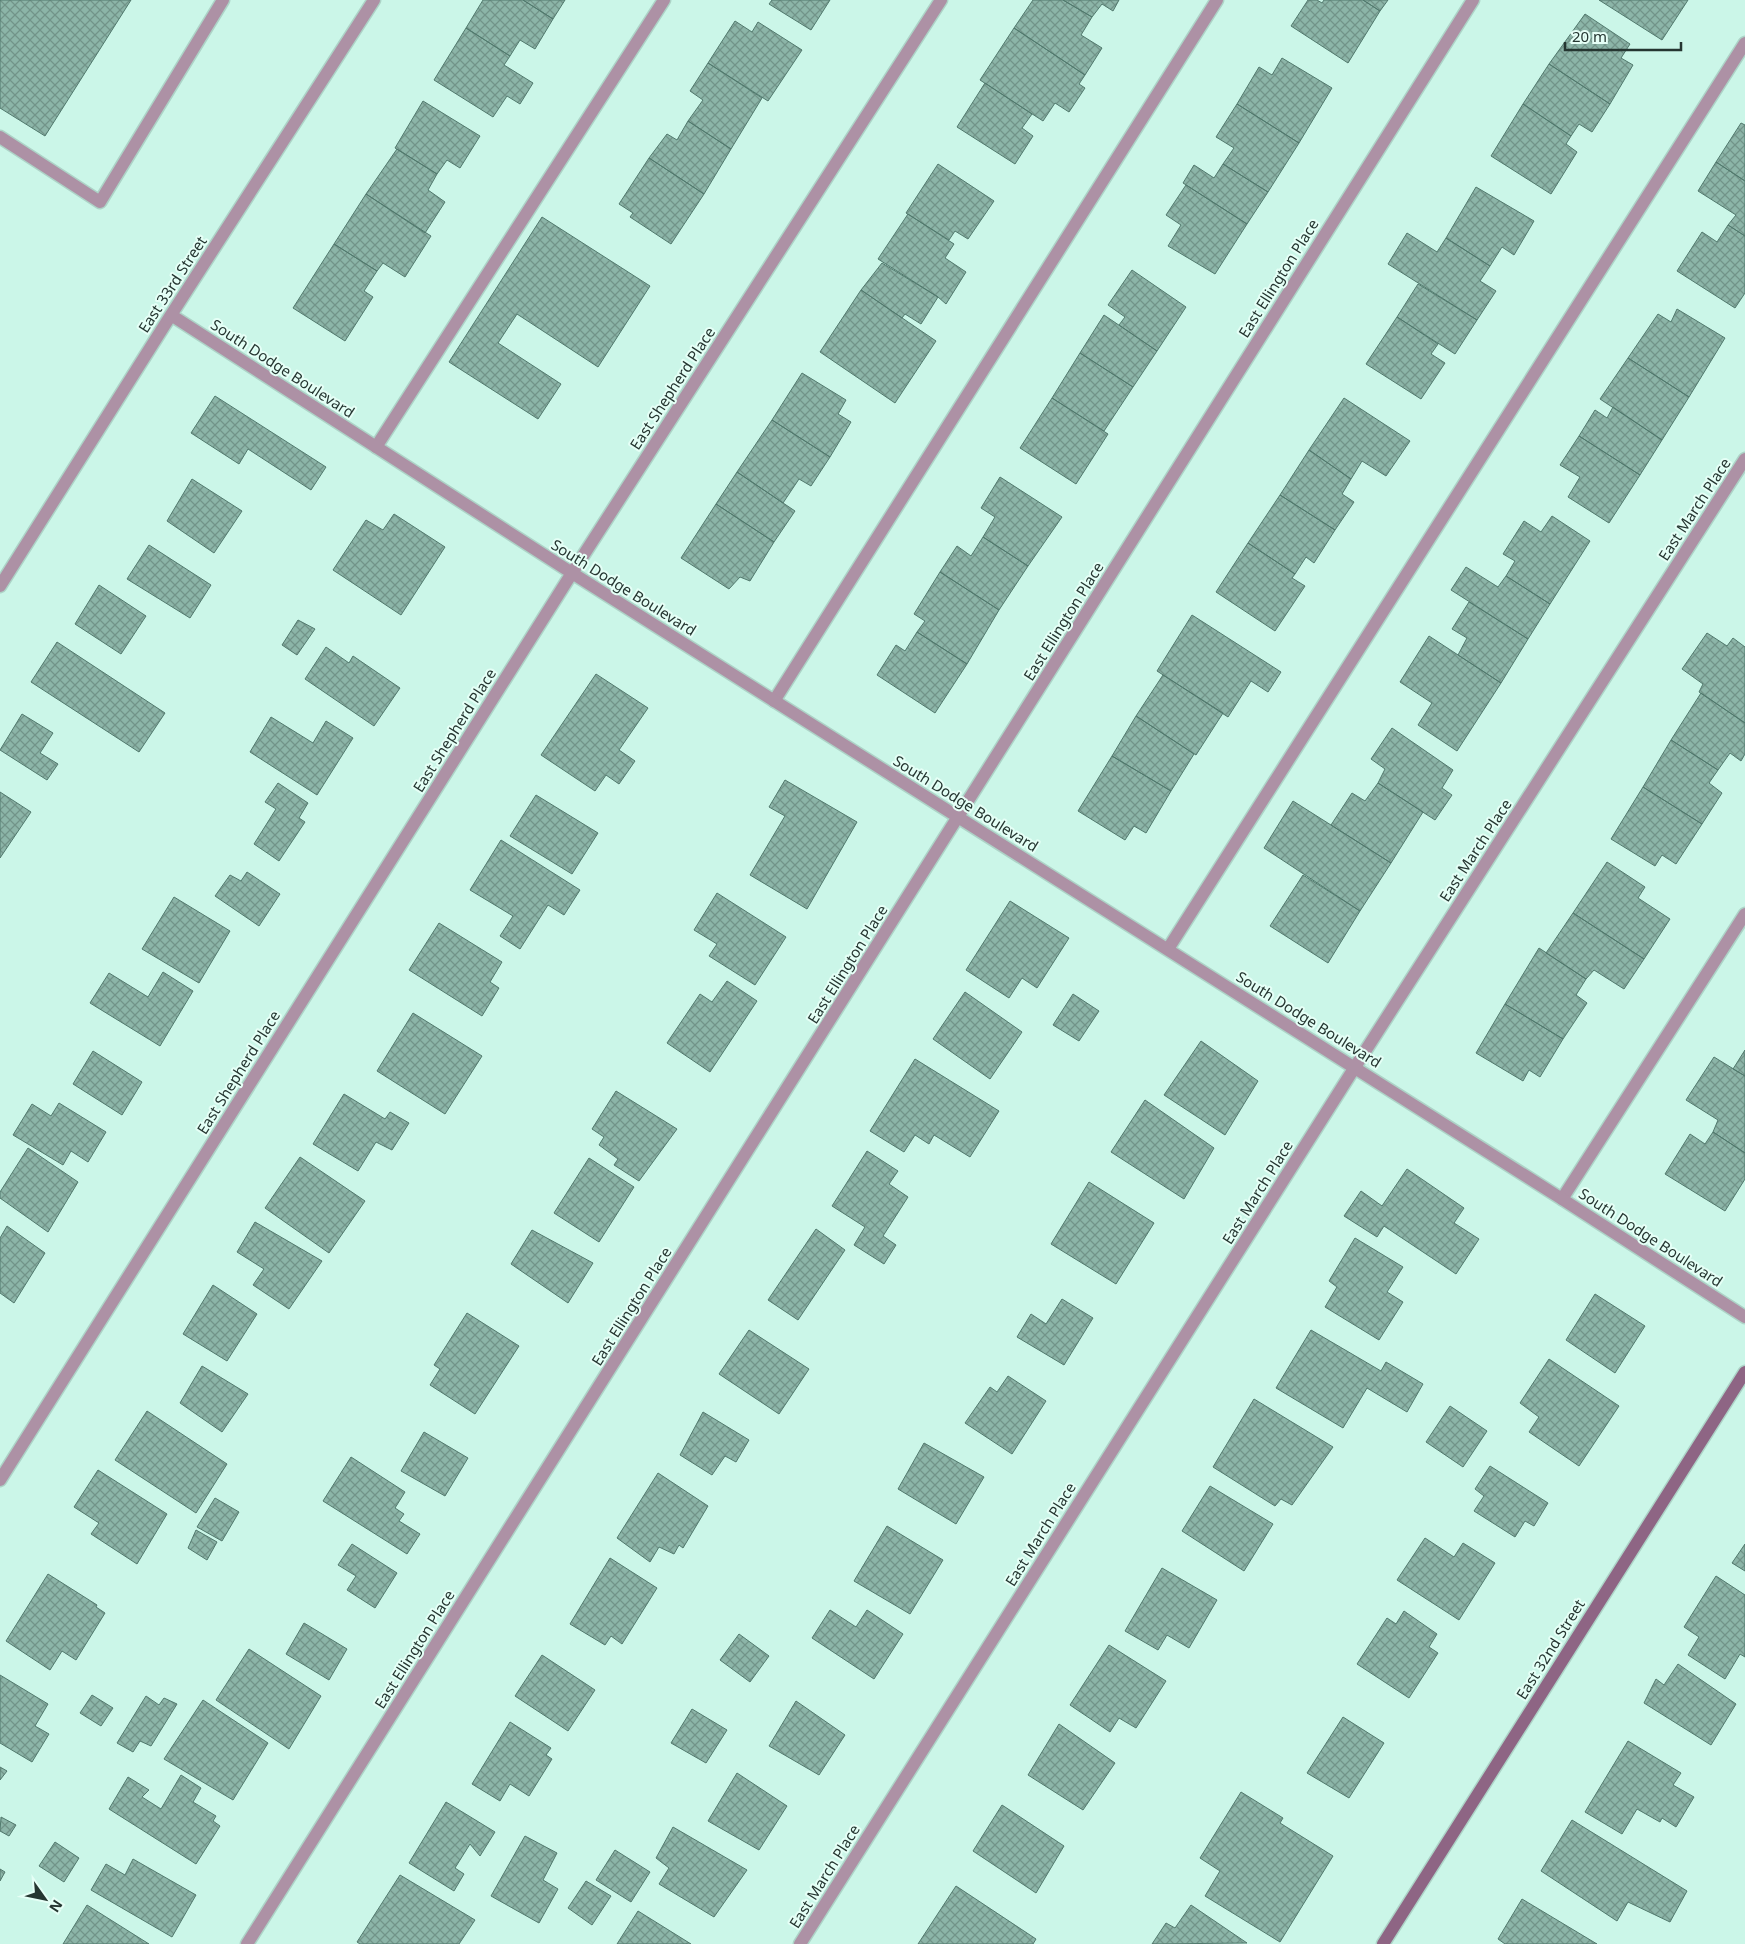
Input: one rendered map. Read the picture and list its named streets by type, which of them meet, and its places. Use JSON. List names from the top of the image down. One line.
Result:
{"streets":{"street":["East Ellington Place","East 33rd Street","South Dodge Boulevard","East Shepherd Place","East March Place","East 32nd Street"]},"crossings":[["East Ellington Place","South Dodge Boulevard"],["East 33rd Street","South Dodge Boulevard"],["South Dodge Boulevard","East Shepherd Place"],["South Dodge Boulevard","East March Place"]],"scale_bar":"20 m","north":"bottom right"}
